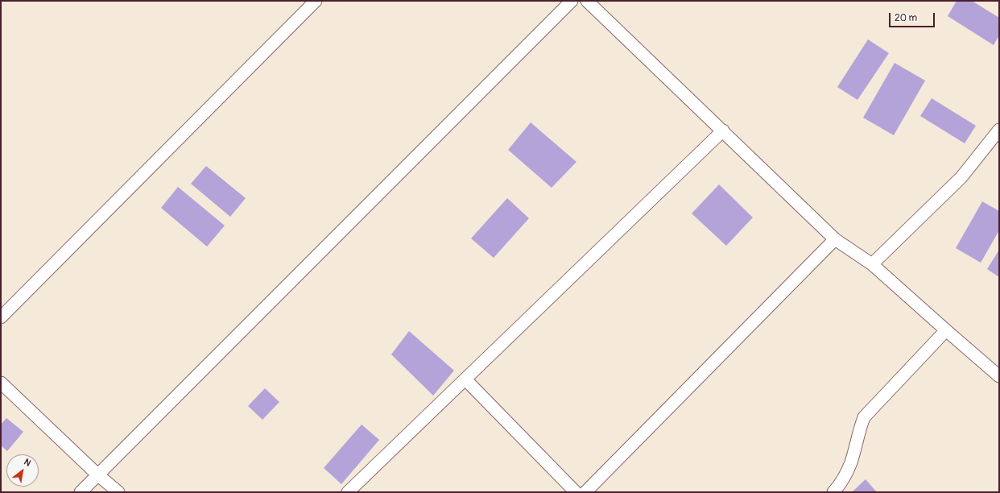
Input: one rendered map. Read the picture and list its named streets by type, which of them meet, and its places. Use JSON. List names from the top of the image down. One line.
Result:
{"scale_bar":"20 m","north":"top right"}
